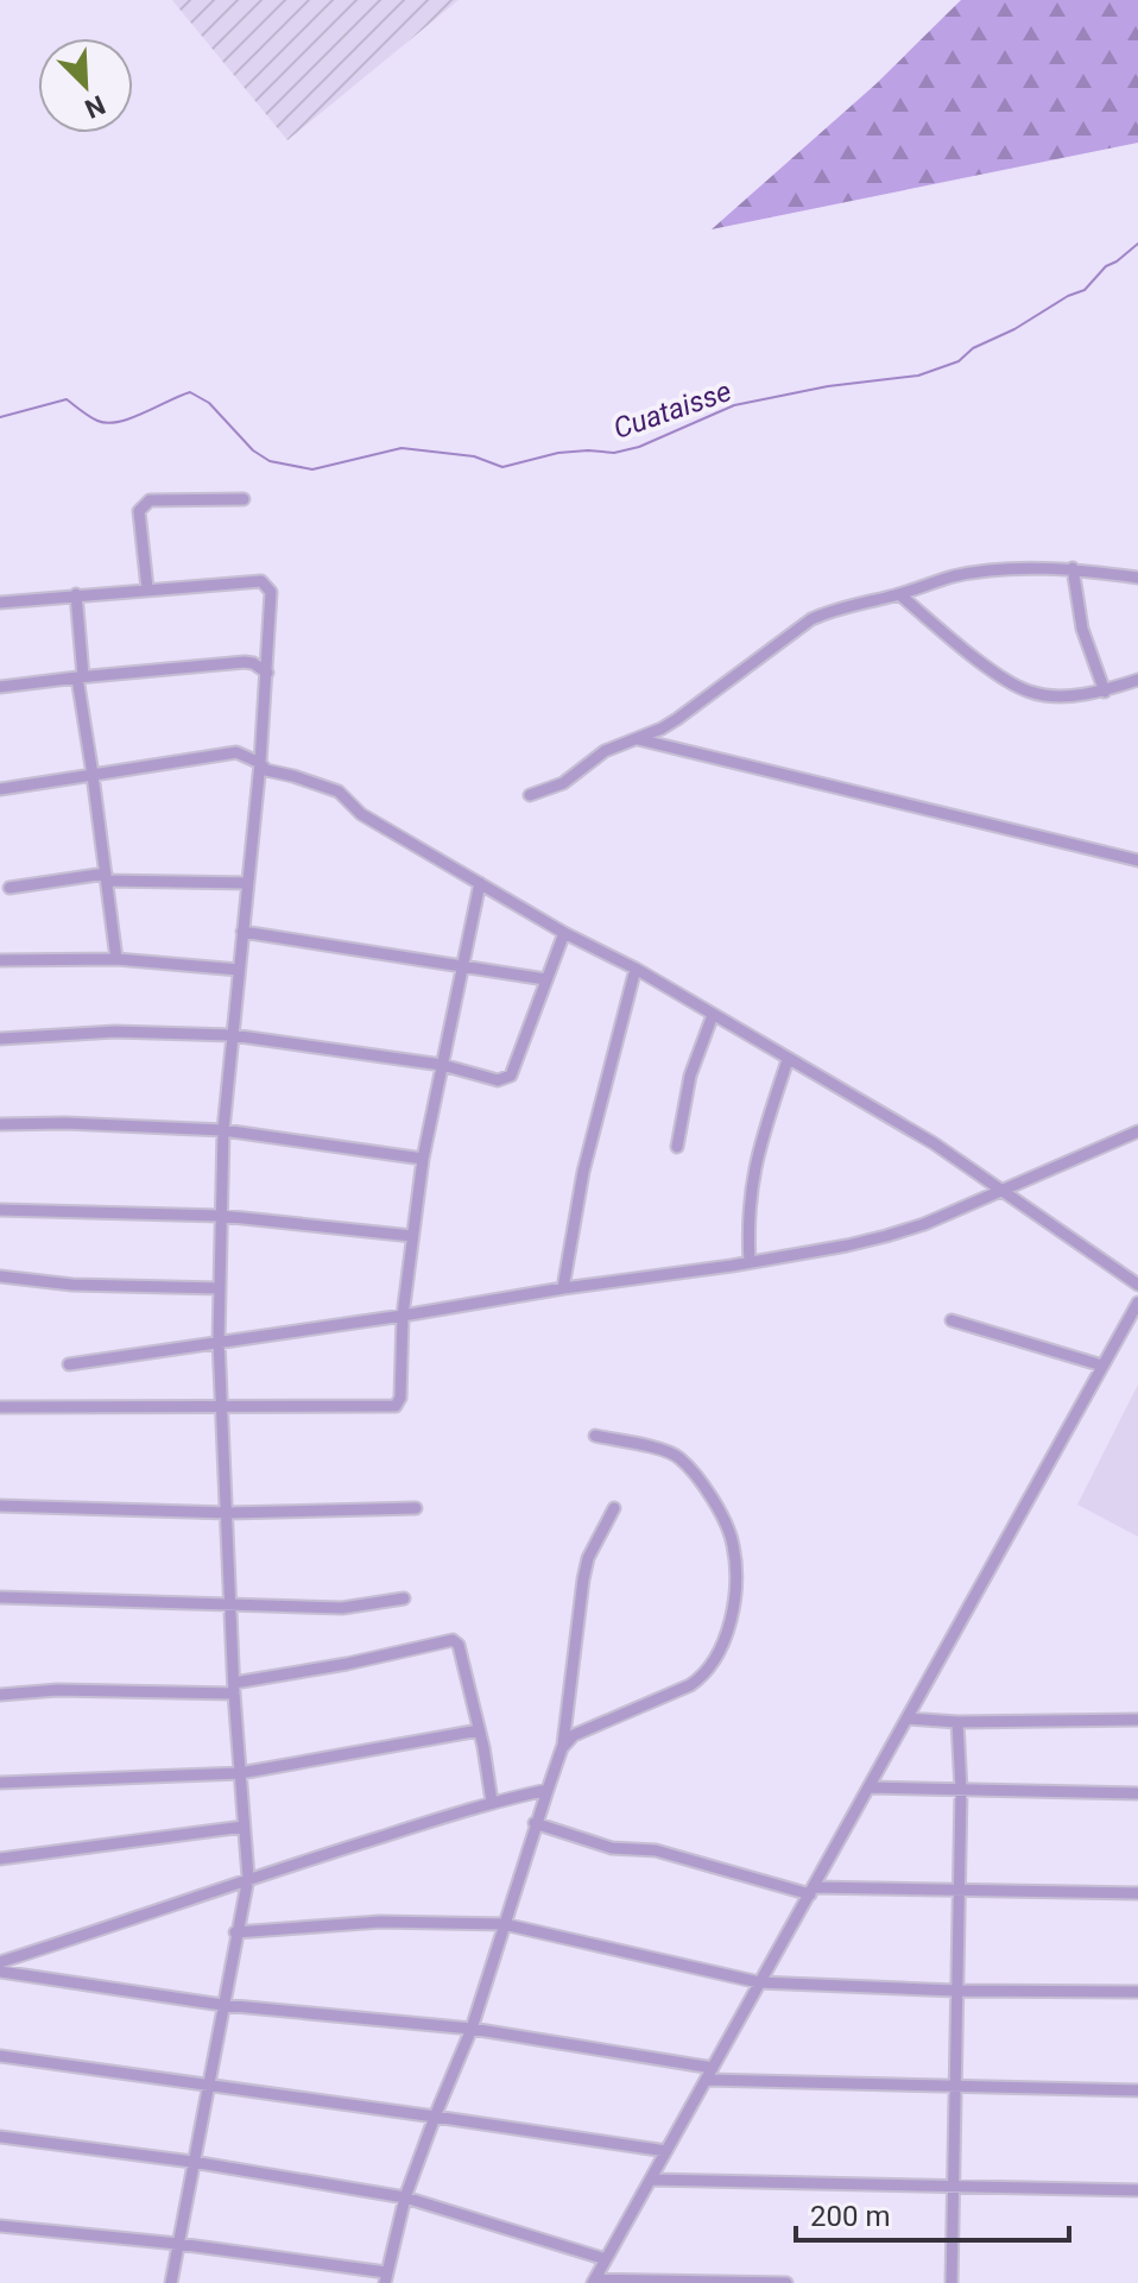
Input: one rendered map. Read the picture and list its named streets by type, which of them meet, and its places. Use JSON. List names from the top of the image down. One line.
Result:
{"water":["Cuataisse"],"scale_bar":"200 m","north":"bottom right"}
